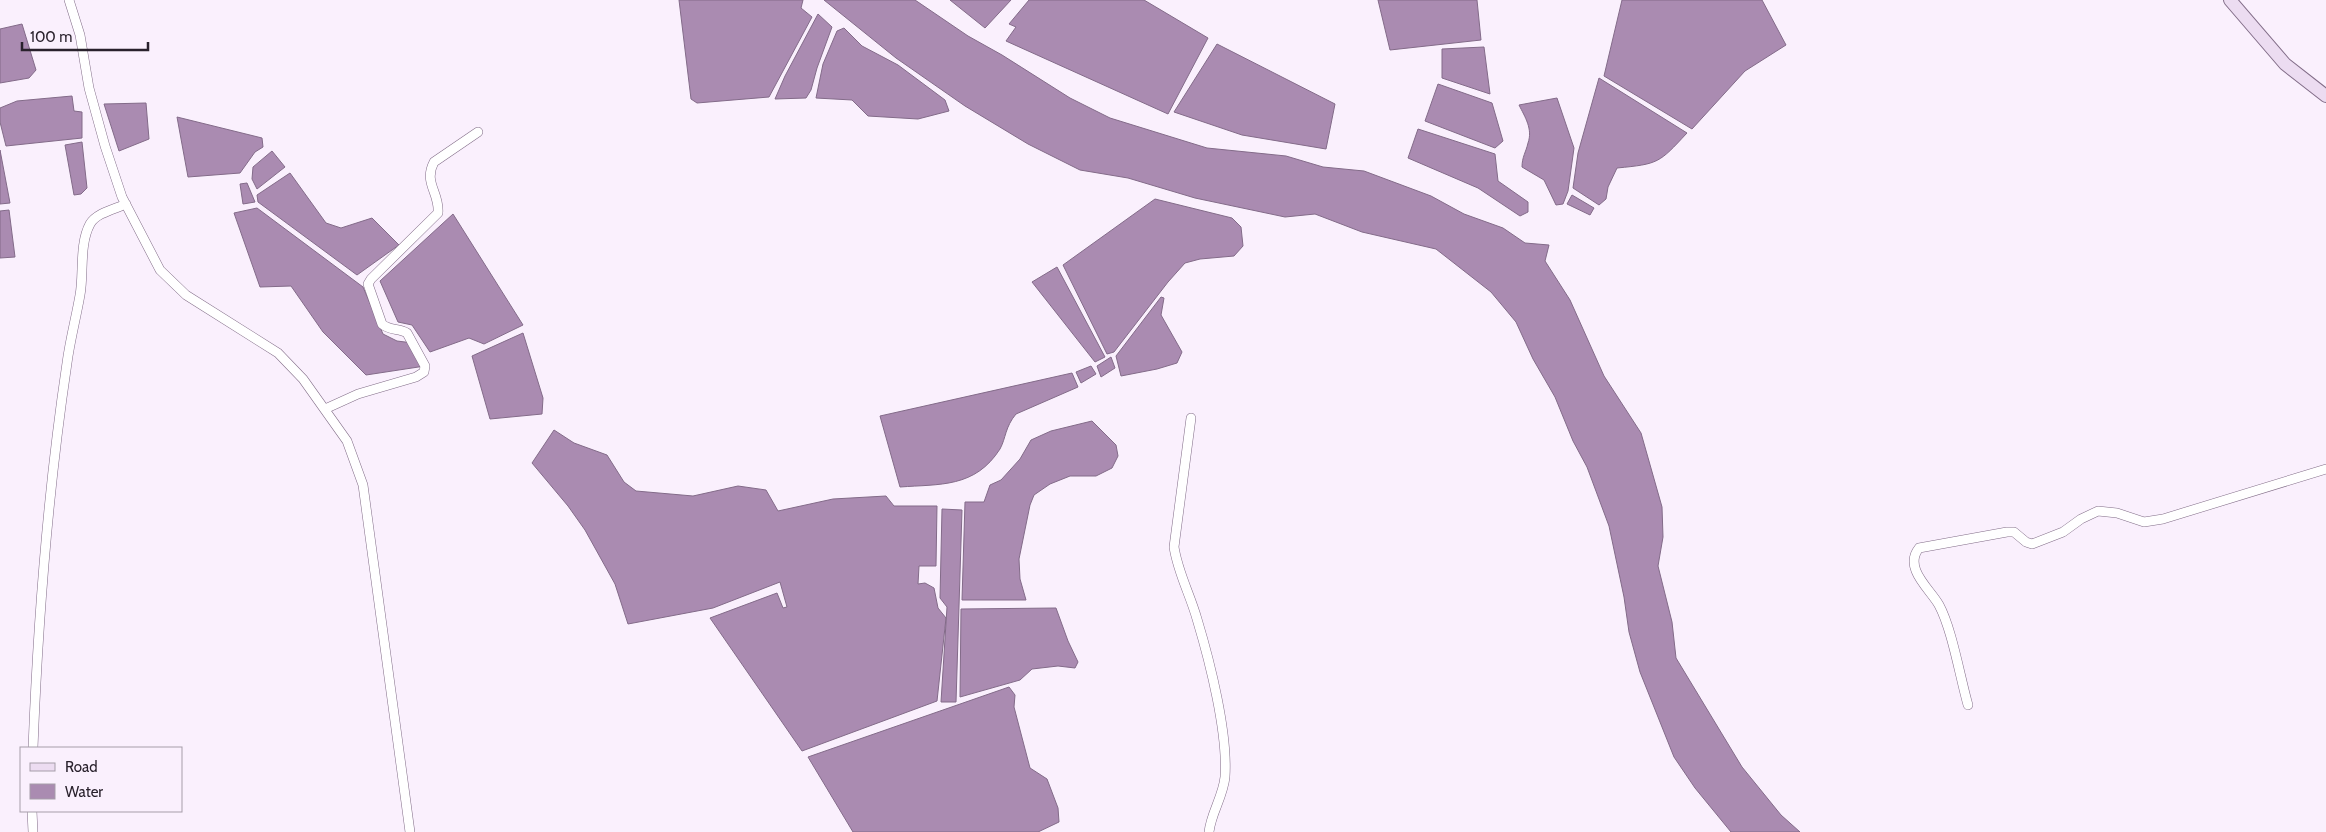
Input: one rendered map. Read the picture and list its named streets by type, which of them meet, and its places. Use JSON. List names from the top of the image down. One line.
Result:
{"legend":["Road","Water"],"scale_bar":"100 m"}
